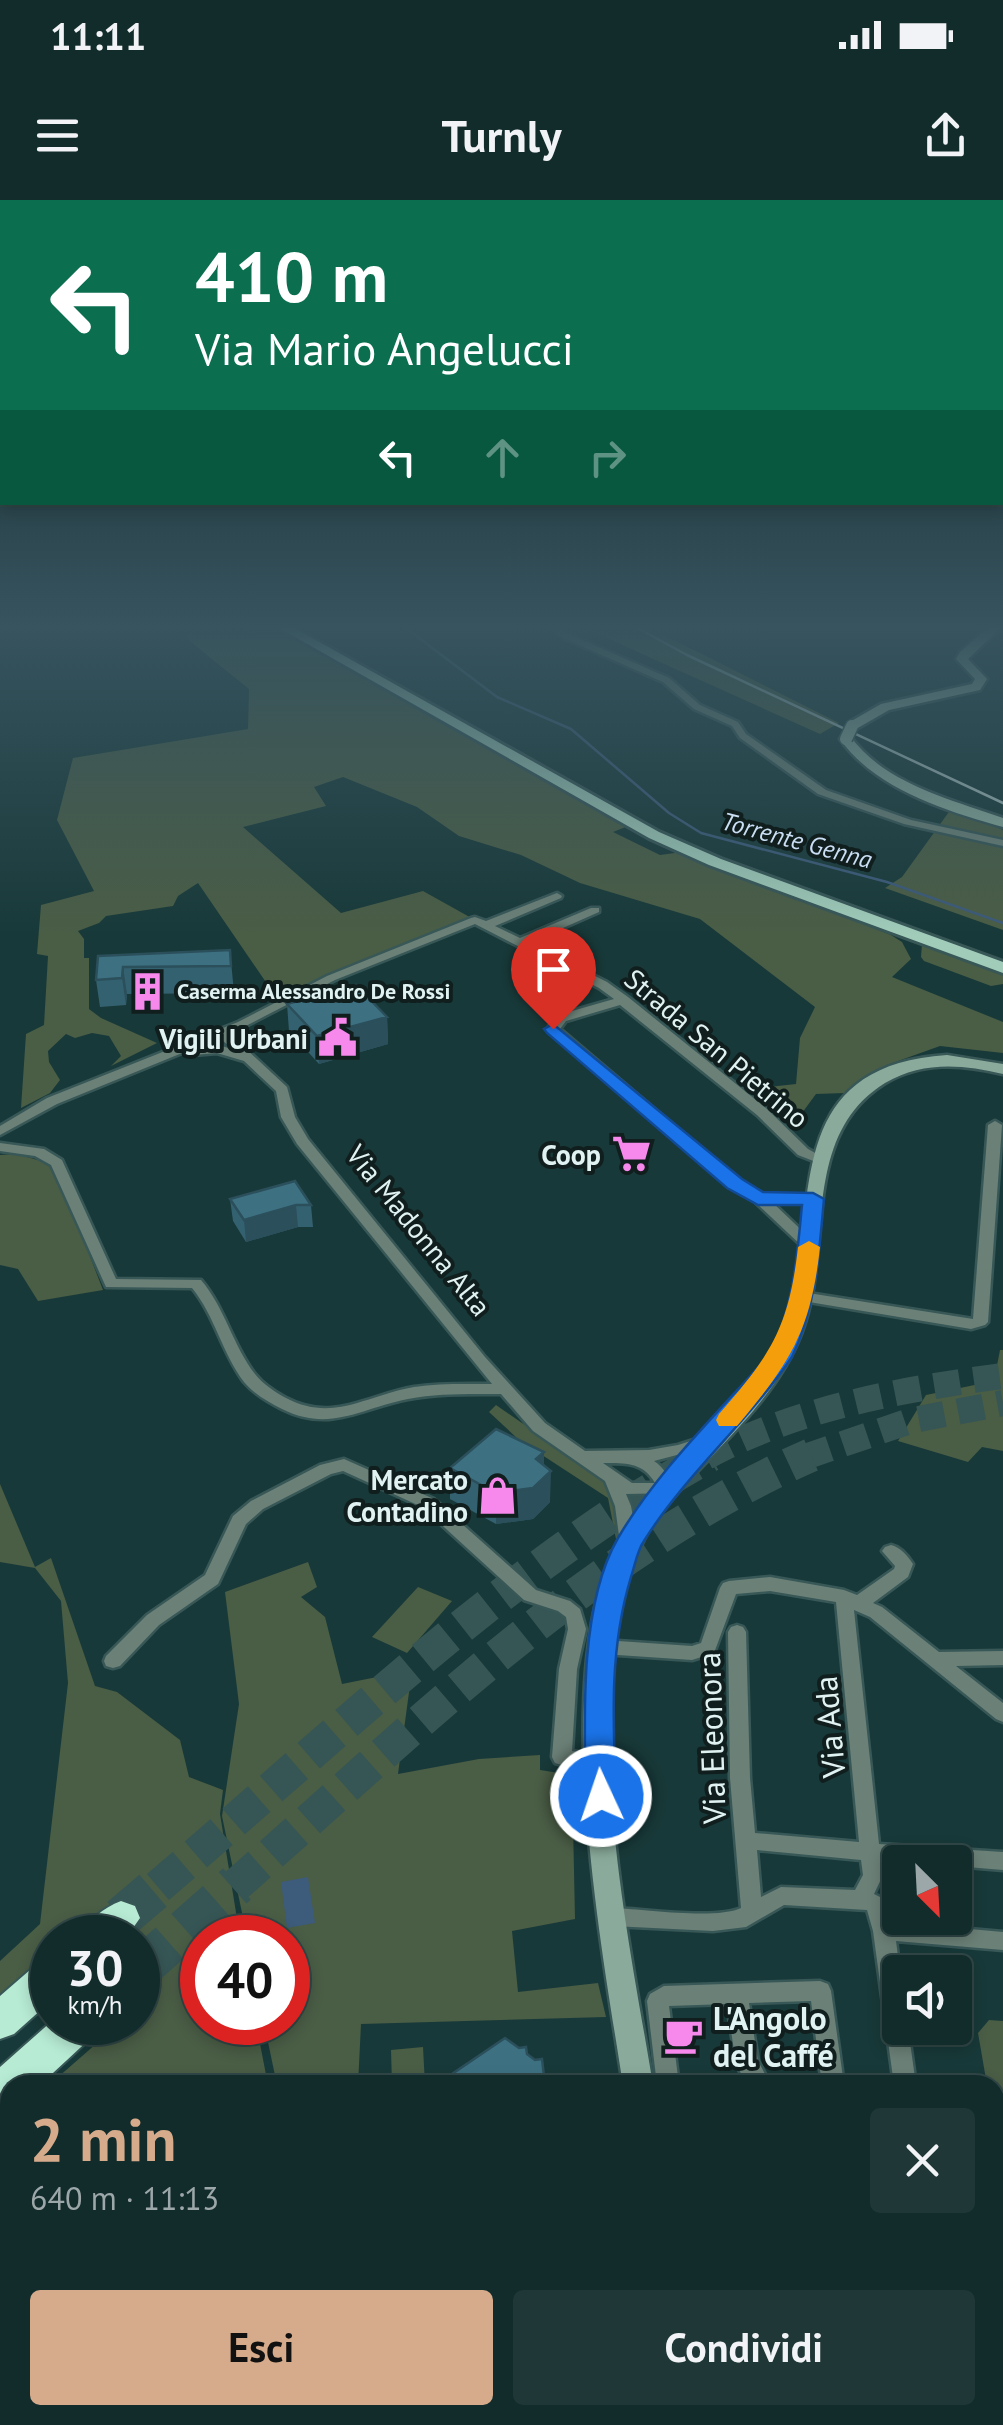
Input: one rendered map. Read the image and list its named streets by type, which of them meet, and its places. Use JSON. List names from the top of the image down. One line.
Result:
{"streets":{"street":["Strada San Pietrino","Via Madonna Alta","Via Ada","Via Eleonora"]},"crossings":[["Via Ada","Via Eleonora"]],"water":["Torrente Genna"],"places":{"building":["Caserma Alessandro De Rossi"],"public building":["Vigili Urbani"],"supermarket":["Coop"],"shop":["Mercato Contadino"],"cafe":["L'Angolo del Caffé"]},"north":"bottom right","page":{"status":"11:11","header":"Turnly","turn":["410 m","Via Mario Angelucci"],"speed":"30 km/h","limit":"40","heading":["2 min","640 m · 11:13"],"buttons":["Esci","Condividi"]}}
